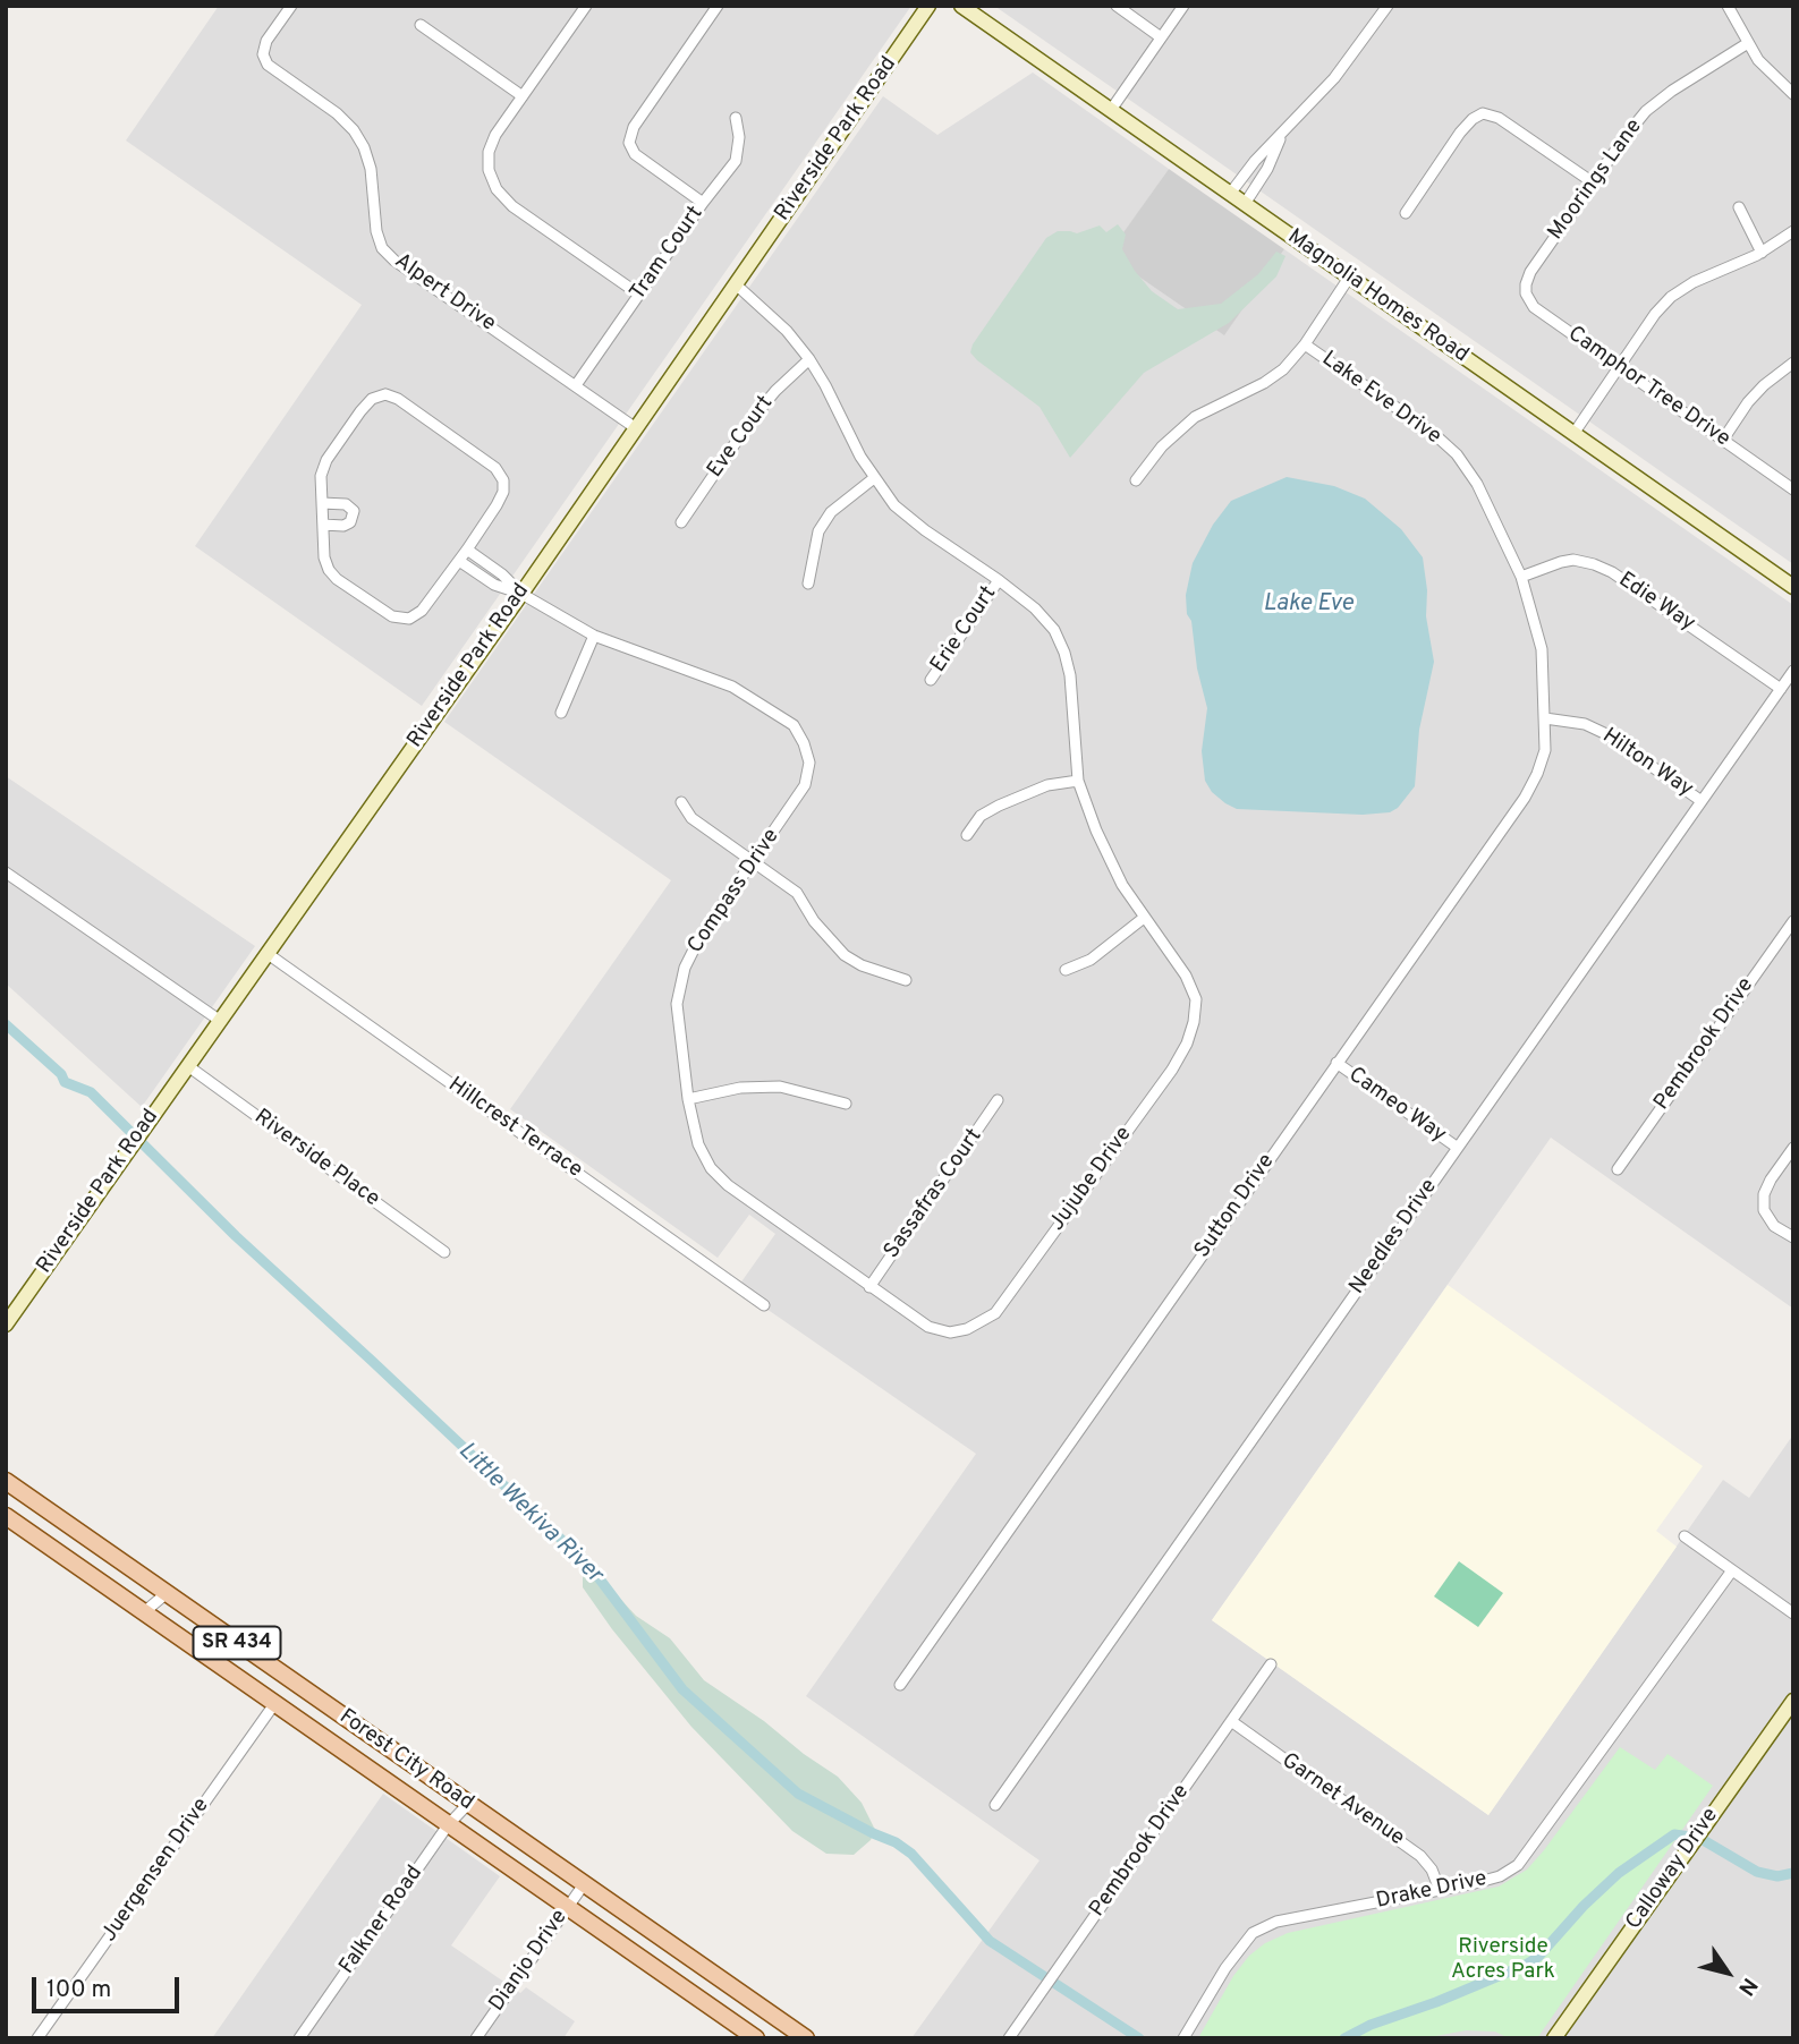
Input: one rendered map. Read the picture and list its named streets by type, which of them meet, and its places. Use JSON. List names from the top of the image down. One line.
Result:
{"streets":{"main road":["SR 434","Forest City Road"],"street":["Riverside Park Road","Moorings Lane","Tram Court","Alpert Drive","Magnolia Homes Road","Camphor Tree Drive","Lake Eve Drive","Eve Court","Edie Way","Erie Court","Hilton Way","Compass Drive","Pembrook Drive","Cameo Way","Hillcrest Terrace","Riverside Place","Jujube Drive","Sassafras Court","Sutton Drive","Needles Drive","Garnet Avenue","Calloway Drive","Juergensen Drive","Drake Drive","Falkner Road","Dianjo Drive"]},"crossings":[["Riverside Park Road","Alpert Drive"],["Riverside Park Road","Compass Drive"],["Riverside Park Road","Hillcrest Terrace"],["Riverside Park Road","Riverside Place"],["Moorings Lane","Camphor Tree Drive"],["Tram Court","Alpert Drive"],["Lake Eve Drive","Edie Way"],["Lake Eve Drive","Hilton Way"],["Lake Eve Drive","Sutton Drive"],["Edie Way","Needles Drive"],["Hilton Way","Sutton Drive"],["Hilton Way","Needles Drive"],["Compass Drive","Jujube Drive"],["Compass Drive","Sassafras Court"],["Pembrook Drive","Garnet Avenue"],["Cameo Way","Sutton Drive"],["Cameo Way","Needles Drive"],["Jujube Drive","Sassafras Court"],["Forest City Road","Juergensen Drive"],["Forest City Road","Falkner Road"],["Forest City Road","Dianjo Drive"],["Garnet Avenue","Drake Drive"]],"water":["Lake Eve","Little Wekiva River"],"parks":["Riverside Acres Park"],"scale_bar":"100 m","north":"bottom right"}
